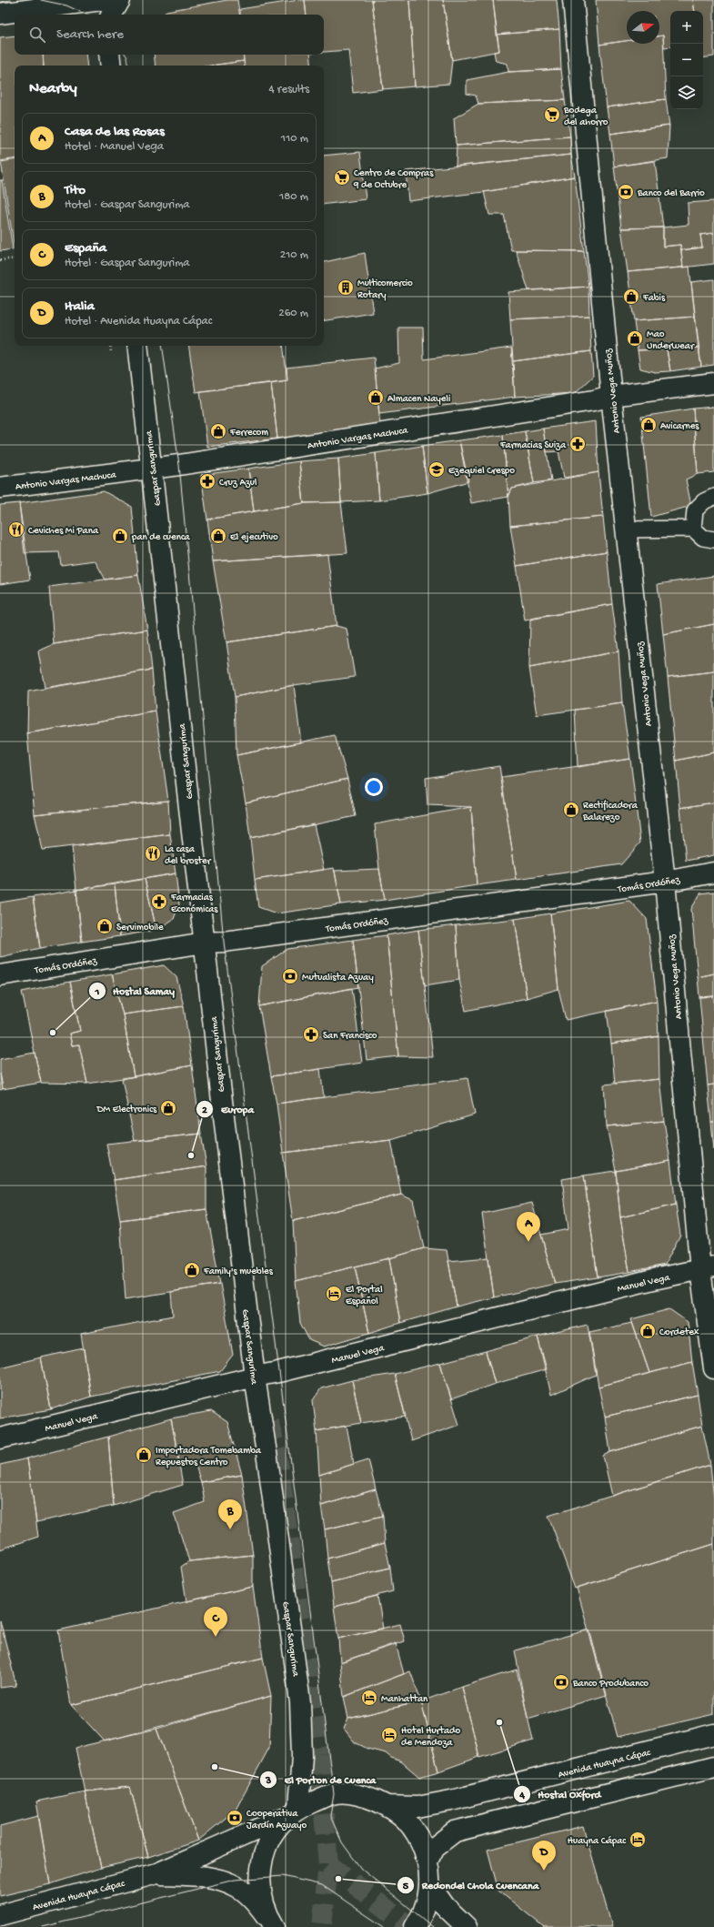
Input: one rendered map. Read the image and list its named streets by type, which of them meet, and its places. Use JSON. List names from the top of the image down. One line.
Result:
{"streets":{"street":["Antonio Vega Muñoz","Antonio Vargas Machuca","Gaspar Sangurima","Tomás Ordóñez","Manuel Vega","Avenida Huayna Cápac"]},"crossings":[["Antonio Vega Muñoz","Antonio Vargas Machuca"],["Antonio Vega Muñoz","Tomás Ordóñez"],["Antonio Vega Muñoz","Manuel Vega"],["Antonio Vargas Machuca","Gaspar Sangurima"],["Gaspar Sangurima","Tomás Ordóñez"],["Gaspar Sangurima","Manuel Vega"]],"places":{"supermarket":["Bodega del ahorro","Centro de Compras 9 de Octubre"],"bank":["Banco del Barrio","Mutualista Azuay","Banco Produbanco","Cooperativa Jardín Azuayo"],"building":["Multicomercio Rotary"],"shop":["Fabis","Mao Underwear","Almacen Nayeli","Avicarnes","Ferrecom","pan de cuenca","El ejecutivo","Rectificadora Balarezo","Servimobile","DM Electronics","Family's muebles","Cordetex","Importadora Tomebamba Repuestos Centro"],"pharmacy":["Farmacias Suiza","Cruz Azul","Farmacias Económicas","San Francisco"],"school or university":["Ezequiel Crespo"],"restaurant":["Ceviches Mi Pana","La casa del broster"],"other":["Hostal Samay","Europa","Hostal Oxford","El Porton de Cuenca","Redondel Chola Cuencana"],"hotel":["El Portal Español","Manhattan","Hotel Hurtado de Mendoza","Huayna Cápac"]},"north":"right","page":{"map_buttons":["+","−"],"search":"Search here","heading":["Nearby","4 results"],"list":[{"mark":"A","name":"Casa de las Rosas","note":"Hotel · Manuel Vega","value":"110 m"},{"mark":"B","name":"Tito","note":"Hotel · Gaspar Sangurima","value":"180 m"},{"mark":"C","name":"España","note":"Hotel · Gaspar Sangurima","value":"210 m"},{"mark":"D","name":"Italia","note":"Hotel · Avenida Huayna Cápac","value":"260 m"}],"pins":["A","B","C","D"]}}
